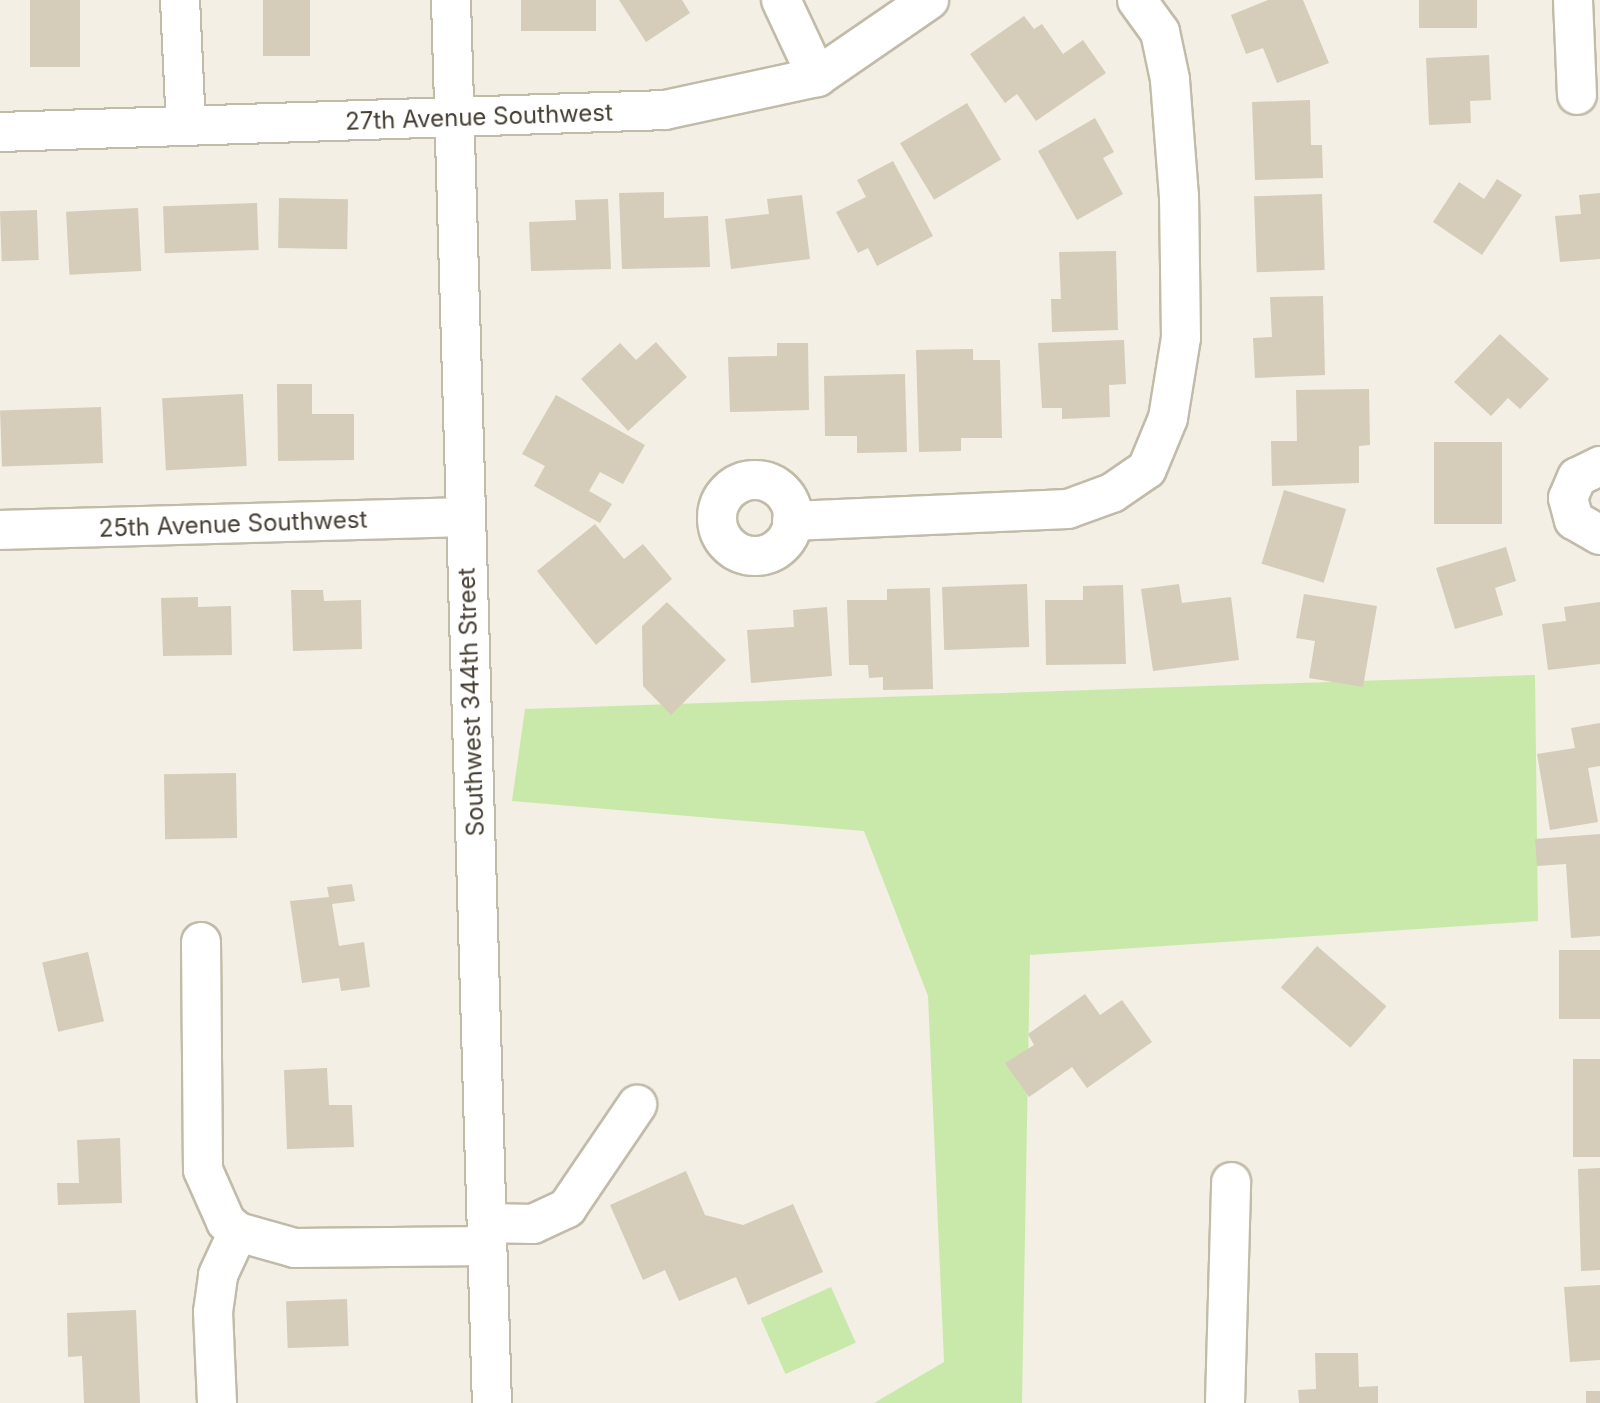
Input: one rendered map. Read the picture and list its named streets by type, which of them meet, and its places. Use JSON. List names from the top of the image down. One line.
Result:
{"streets":{"street":["27th Avenue Southwest","25th Avenue Southwest","Southwest 344th Street"]},"crossings":[["27th Avenue Southwest","Southwest 344th Street"],["25th Avenue Southwest","Southwest 344th Street"]]}
